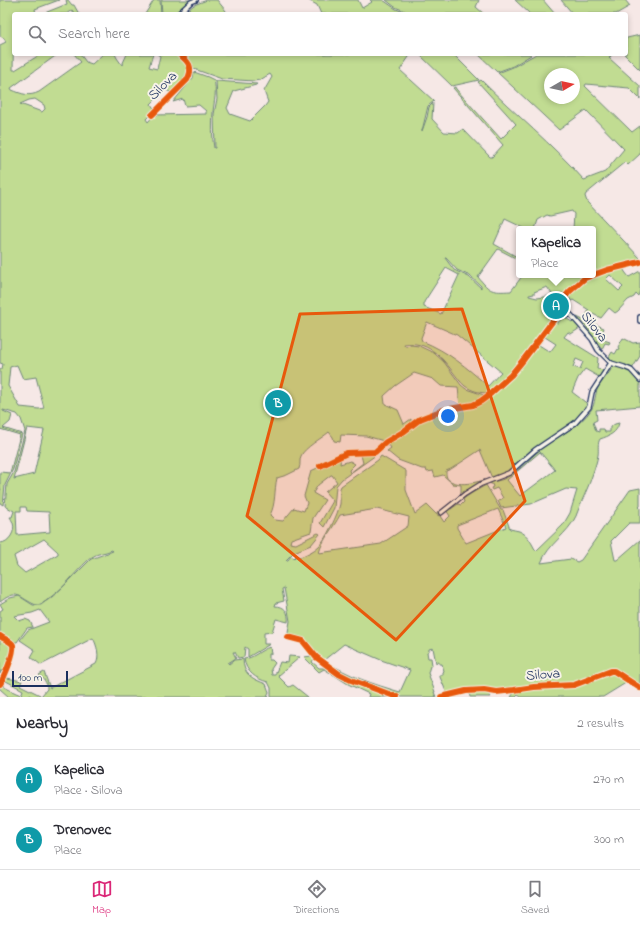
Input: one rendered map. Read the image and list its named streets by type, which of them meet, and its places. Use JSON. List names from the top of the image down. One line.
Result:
{"streets":{"street":["Silova"]},"scale_bar":"100 m","north":"right","page":{"search":"Search here","popup":["Kapelica","Place"],"pins":["A","B"],"scale":"100 m","heading":["Nearby","2 results"],"list":[{"mark":"A","name":"Kapelica","note":"Place · Silova","value":"270 m"},{"mark":"B","name":"Drenovec","note":"Place","value":"300 m"}],"nav":["Map","Directions","Saved"]}}
